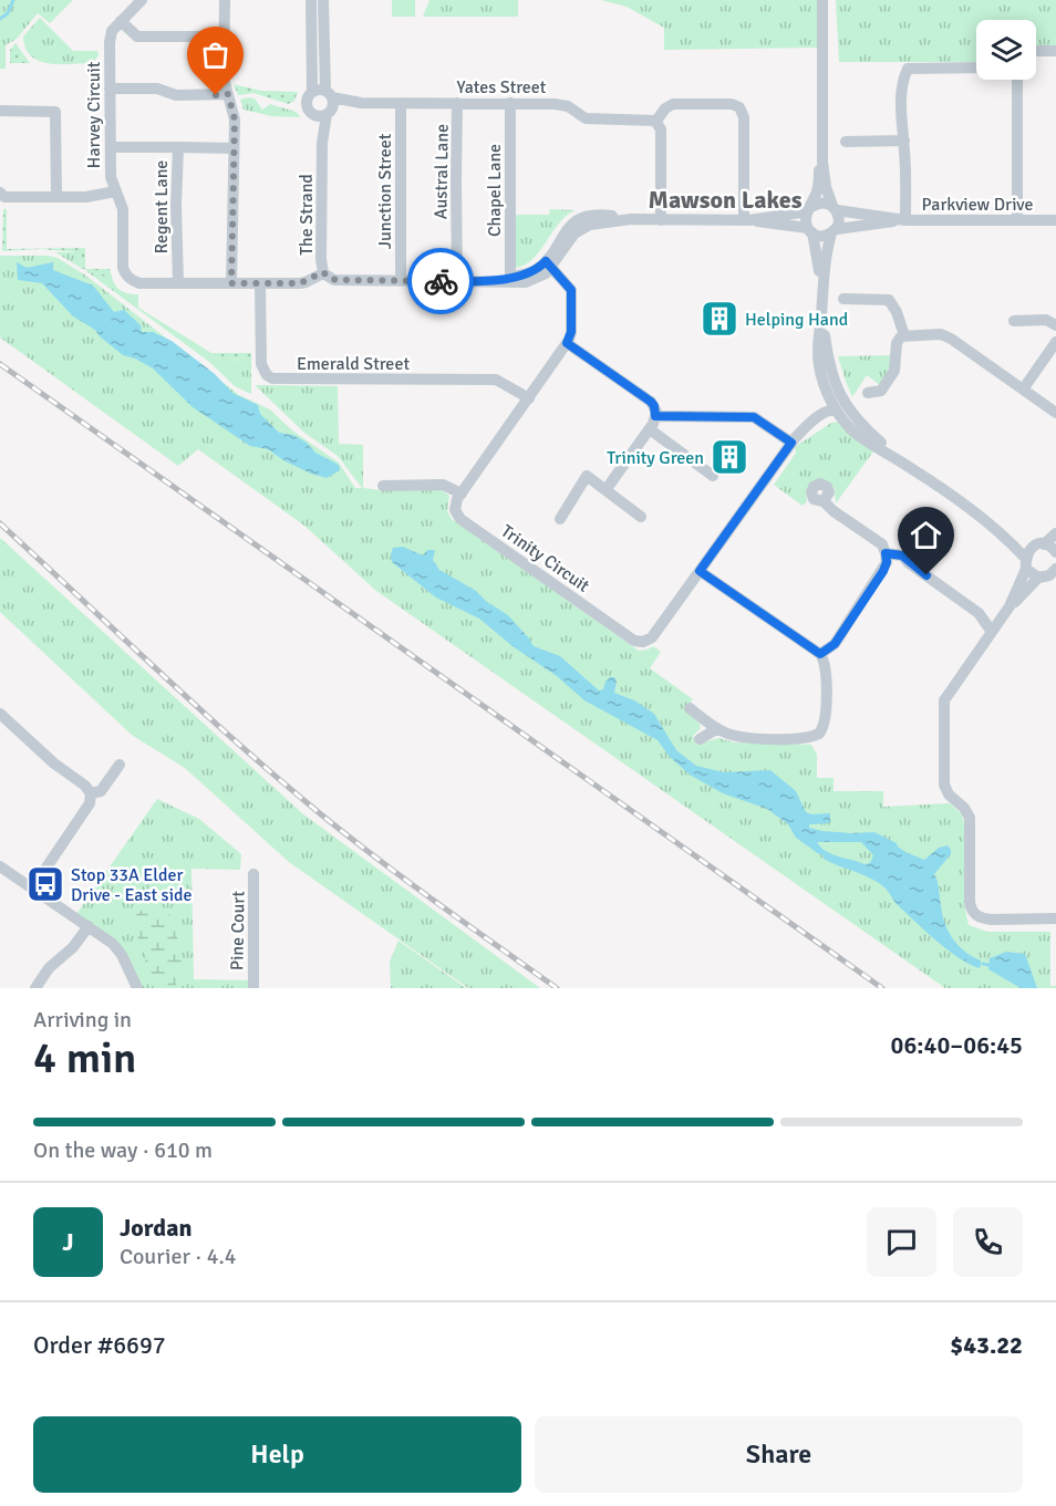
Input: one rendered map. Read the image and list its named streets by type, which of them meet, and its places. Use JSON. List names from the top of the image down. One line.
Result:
{"streets":{"street":["Yates Street","Harvey Circuit","Austral Lane","Chapel Lane","Junction Street","Parkview Drive","Regent Lane","The Strand","Emerald Street","Trinity Circuit","Pine Court"]},"crossings":[["Yates Street","Austral Lane"],["Yates Street","Chapel Lane"],["Yates Street","Junction Street"],["Yates Street","The Strand"],["Harvey Circuit","Regent Lane"],["Harvey Circuit","The Strand"],["Harvey Circuit","Emerald Street"],["Austral Lane","The Strand"],["Chapel Lane","The Strand"],["Junction Street","The Strand"],["Parkview Drive","The Strand"]],"districts":["Mawson Lakes"],"places":{"building":["Helping Hand","Trinity Green"],"bus stop":["Stop 33A Elder Drive - East side"]},"page":{"heading":["4 min","Arriving in","06:40–06:45"],"panel":["Jordan","Courier · 4.4","Order #6697","$43.22"],"bar":"On the way · 610 m","round":"J","buttons":["Help","Share"]}}
